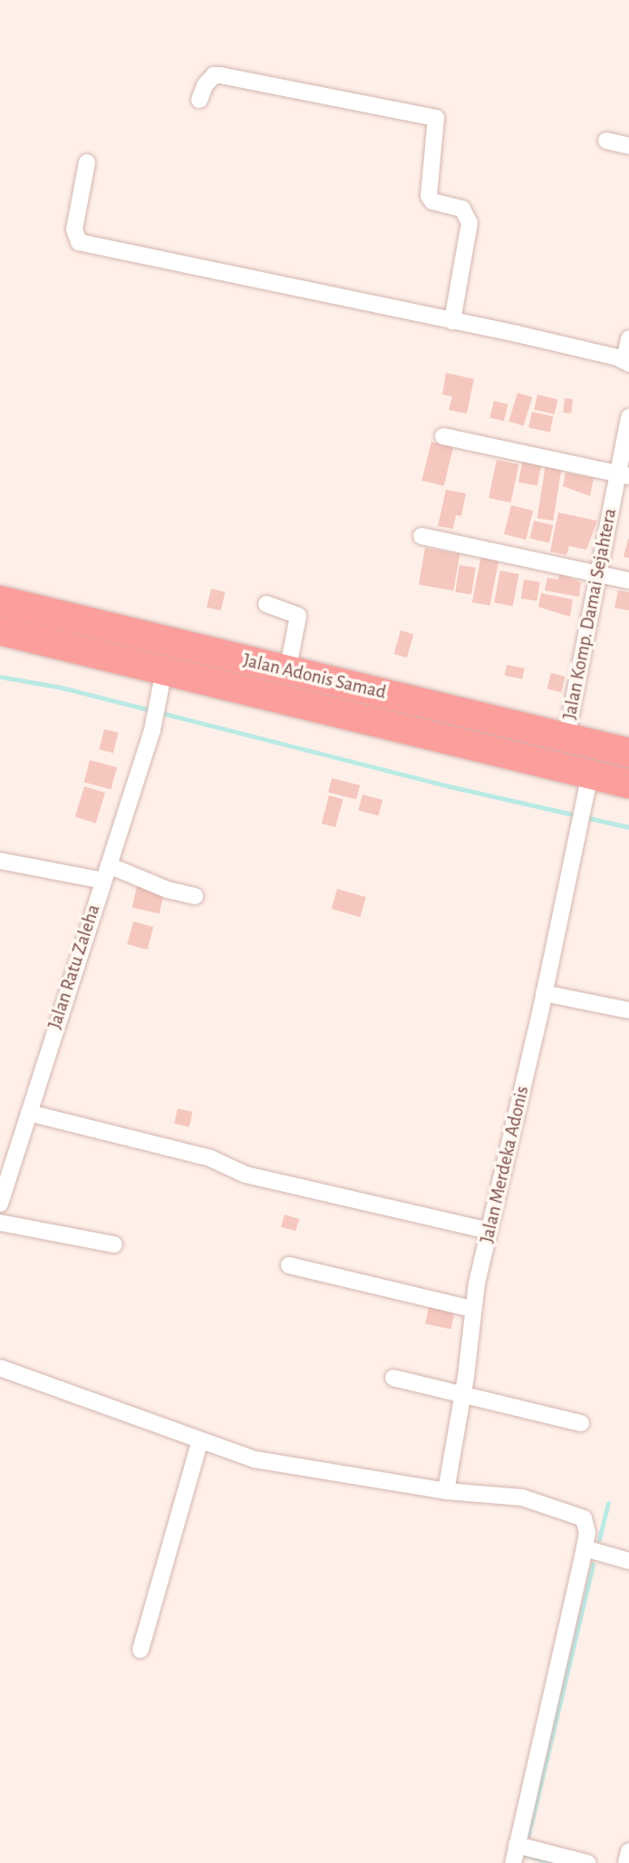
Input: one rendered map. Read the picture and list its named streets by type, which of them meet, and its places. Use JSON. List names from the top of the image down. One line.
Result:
{"streets":{"highway":["Jalan Adonis Samad"],"street":["Jalan Komp. Damai Sejahtera","Jalan Ratu Zaleha","Jalan Merdeka Adonis"]},"crossings":[["Jalan Komp. Damai Sejahtera","Jalan Adonis Samad"]]}
